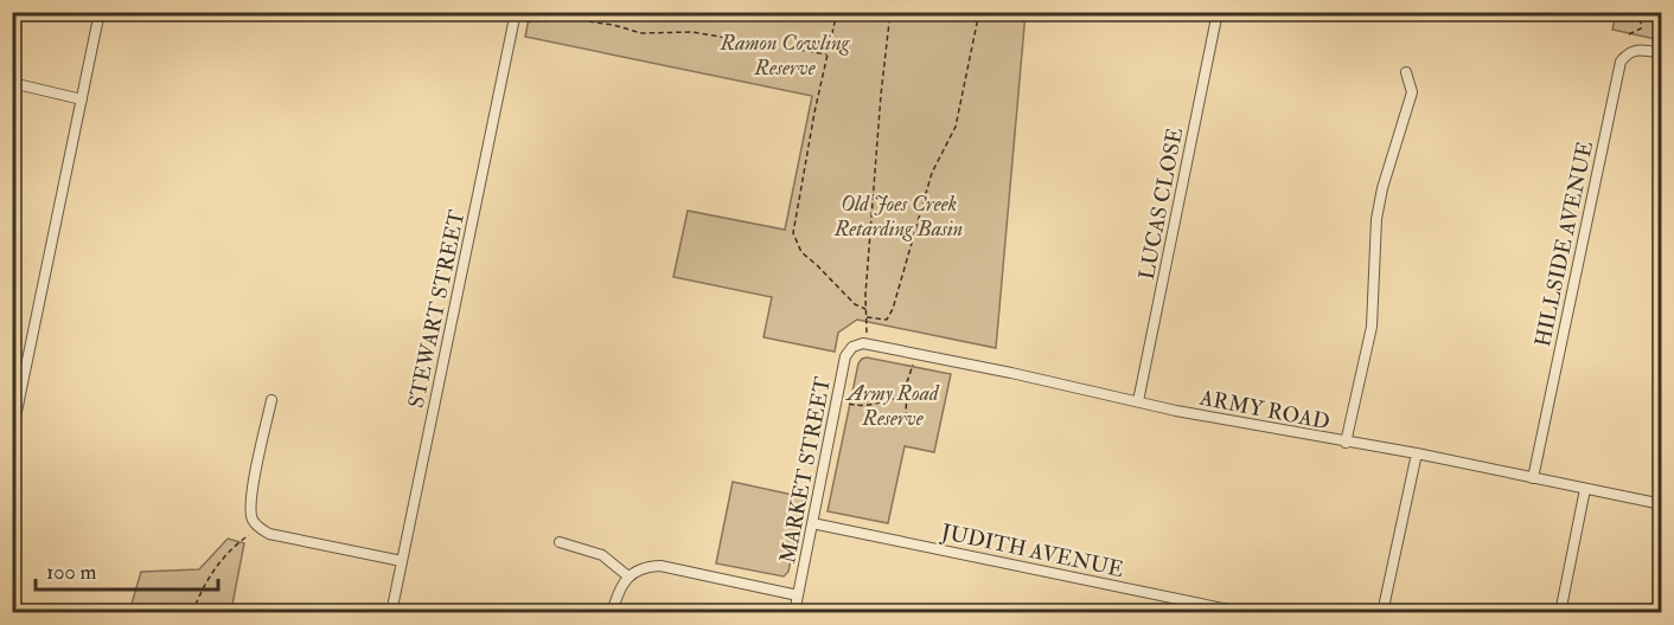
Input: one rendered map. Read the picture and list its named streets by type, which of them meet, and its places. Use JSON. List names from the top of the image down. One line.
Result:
{"streets":{"street":["LUCAS CLOSE","HILLSIDE AVENUE","STEWART STREET","ARMY ROAD","MARKET STREET","JUDITH AVENUE"]},"crossings":[["LUCAS CLOSE","ARMY ROAD"],["HILLSIDE AVENUE","ARMY ROAD"],["ARMY ROAD","MARKET STREET"],["MARKET STREET","JUDITH AVENUE"]],"parks":["Ramon Cowling Reserve","Old Joes Creek Retarding Basin","Army Road Reserve"],"scale_bar":"100 m"}
